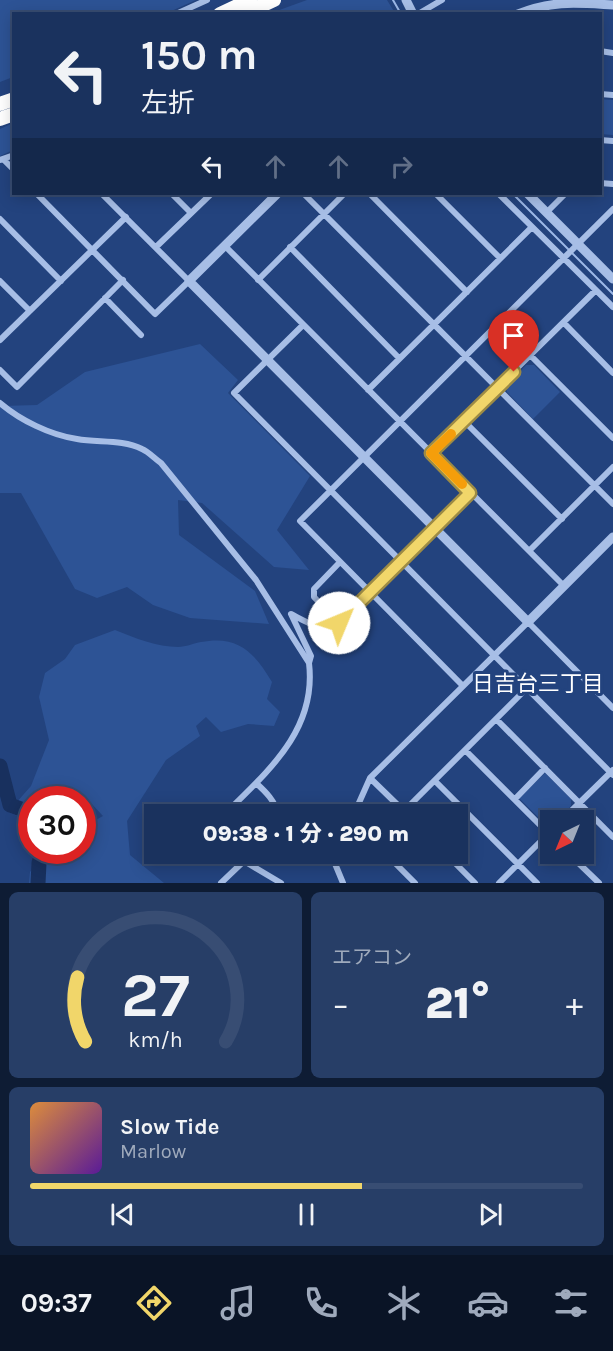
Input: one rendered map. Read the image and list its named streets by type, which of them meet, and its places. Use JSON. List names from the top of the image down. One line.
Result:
{"districts":["日吉台三丁目"],"north":"bottom left","page":{"turn":["150 m","左折"],"limit":"30","trip":"09:38 · 1 分 · 290 m","tile":"エアコン","heat":["−","21°","+"],"song":["Slow Tide","Marlow"],"tabs":"09:37","gauge":["27","km/h"]}}
